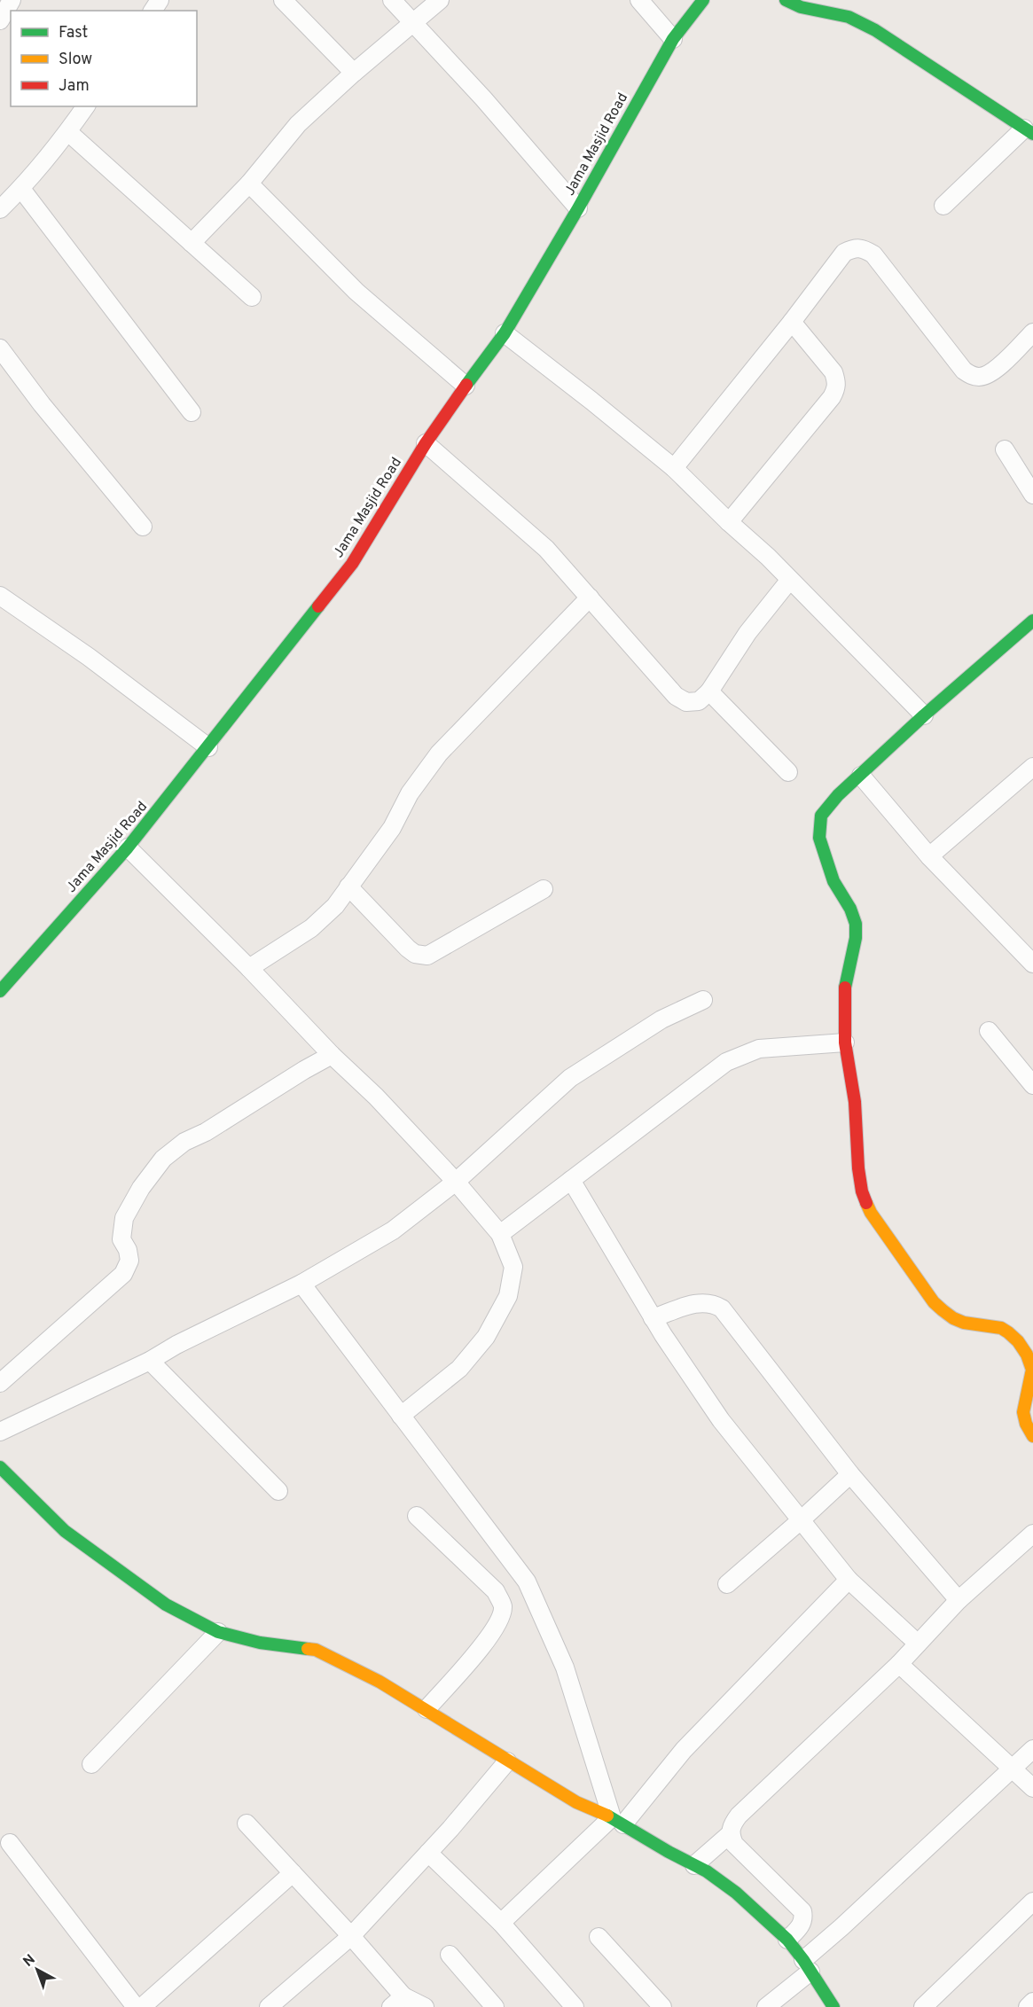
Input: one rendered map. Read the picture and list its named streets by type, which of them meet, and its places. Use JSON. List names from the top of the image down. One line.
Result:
{"streets":{"street":["Jama Masjid Road"]},"legend":["Fast","Slow","Jam"],"north":"top left"}
